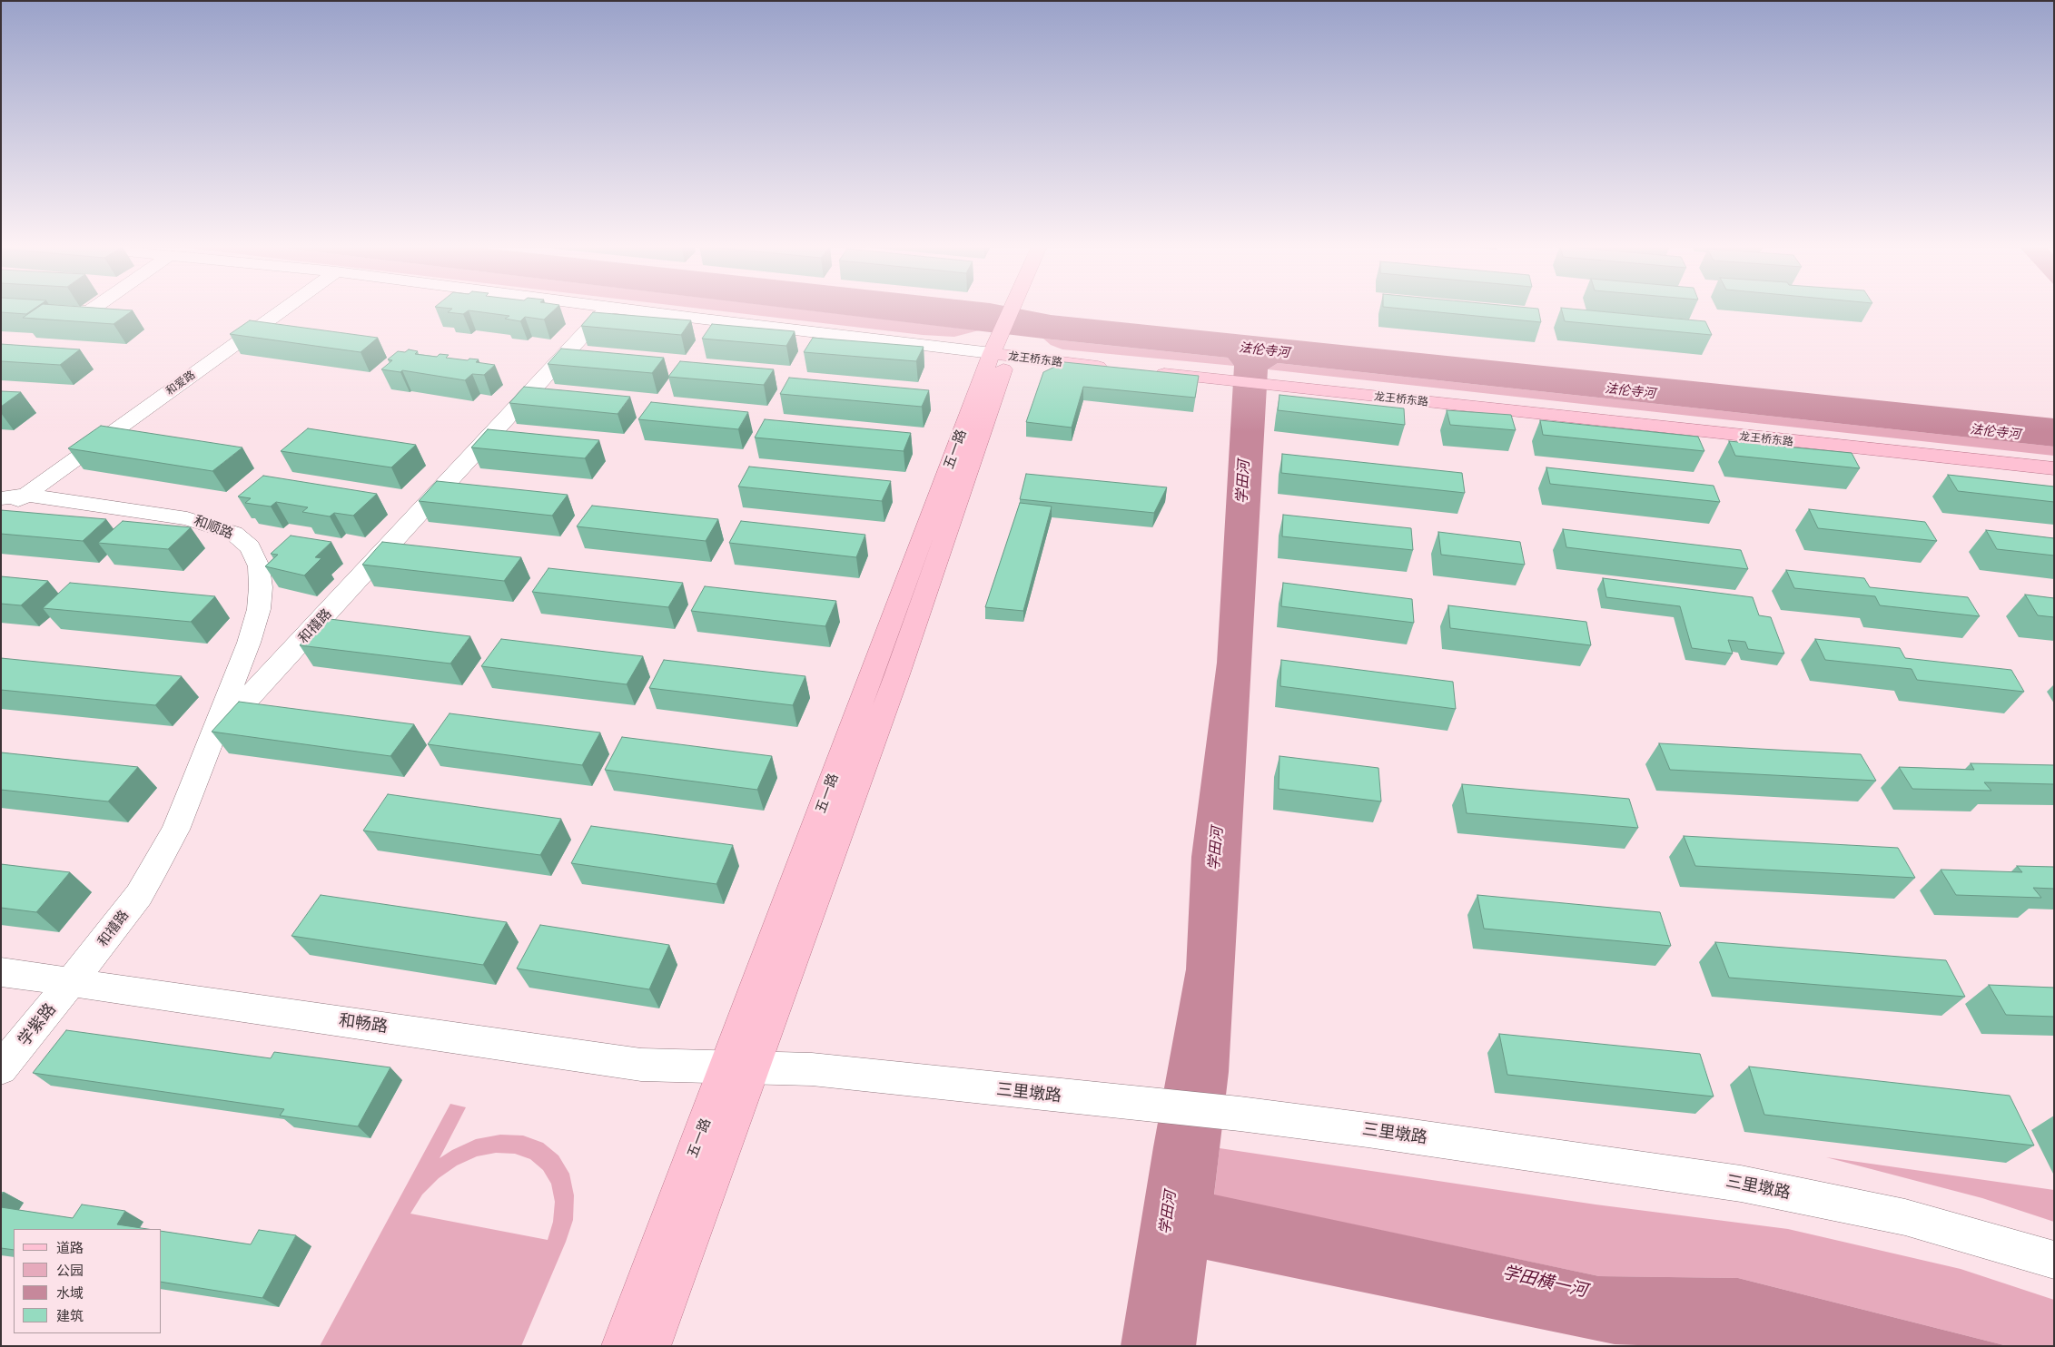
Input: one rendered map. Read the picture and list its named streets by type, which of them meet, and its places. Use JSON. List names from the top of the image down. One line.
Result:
{"streets":{"main road":["龙王桥东路","五一路"],"street":["和爱路","和顺路","和禧路","和畅路","学紫路","三里墩路"]},"crossings":[["龙王桥东路","五一路"],["和爱路","和顺路"],["五一路","和畅路"],["五一路","三里墩路"],["和顺路","和禧路"],["和禧路","和畅路"],["和禧路","学紫路"],["和畅路","学紫路"],["和畅路","三里墩路"]],"water":["法伦寺河","学田河","学田横一河"],"legend":["道路","公园","水域","建筑"]}
